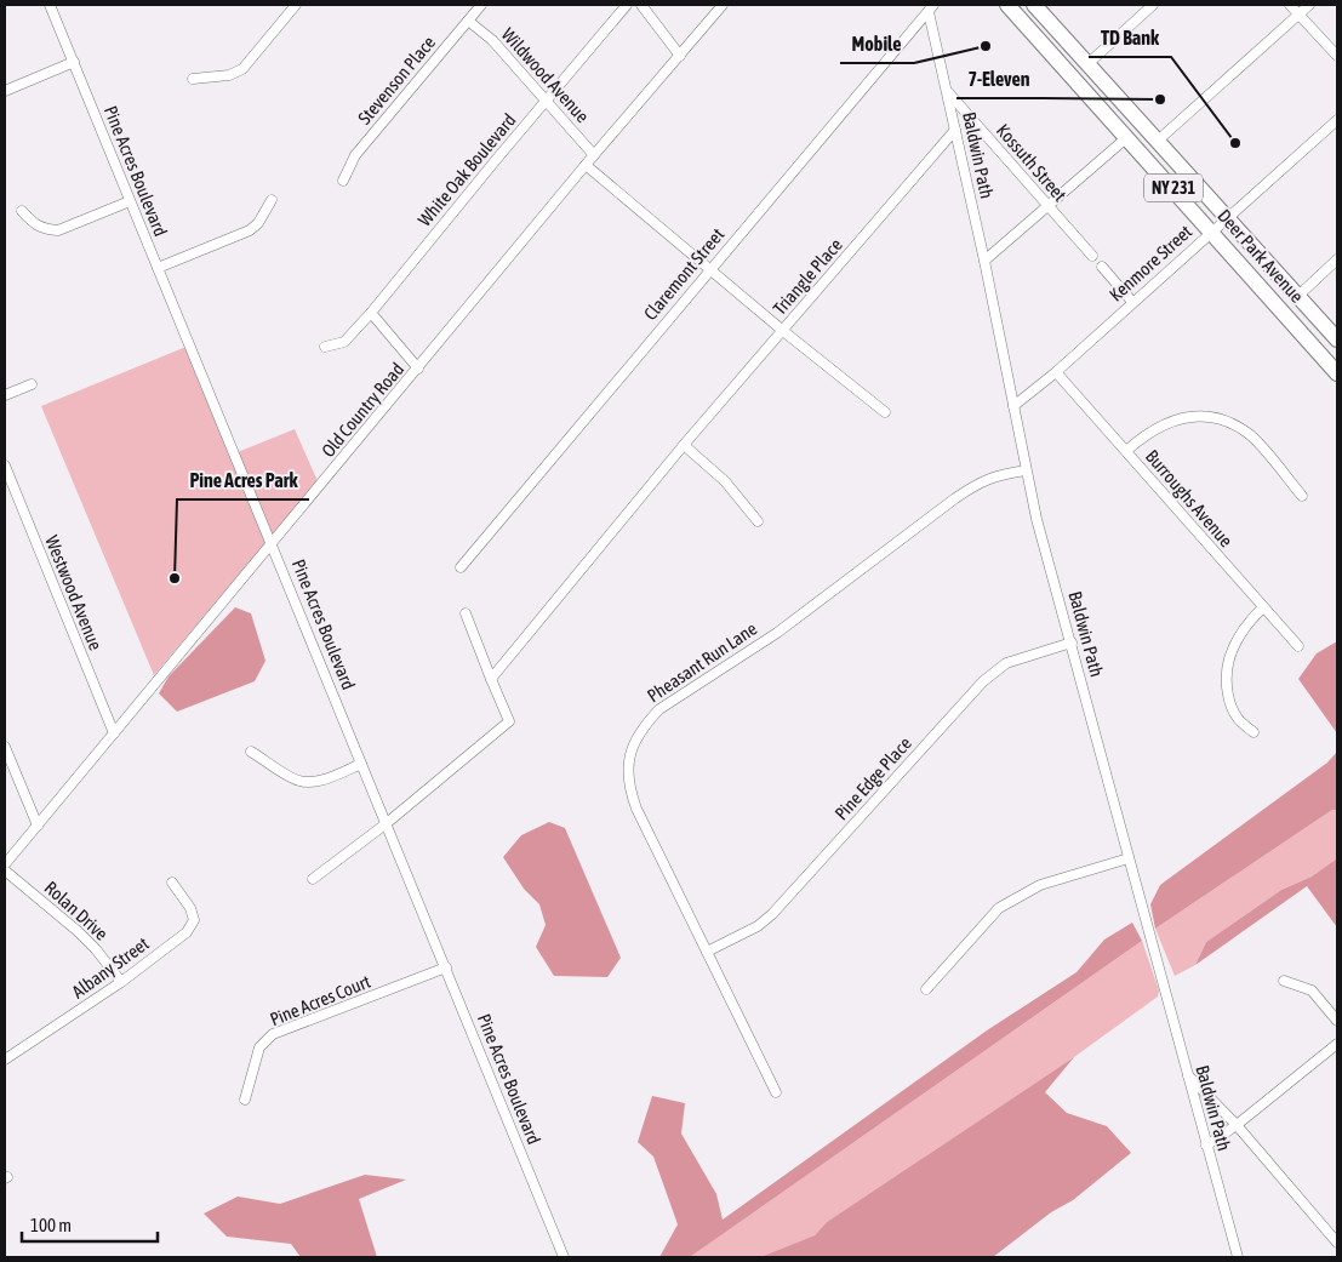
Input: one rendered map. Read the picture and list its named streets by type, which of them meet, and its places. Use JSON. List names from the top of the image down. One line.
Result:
{"streets":{"main road":["NY 231","Deer Park Avenue"],"street":["Wildwood Avenue","Stevenson Place","Baldwin Path","Kossuth Street","White Oak Boulevard","Pine Acres Boulevard","Kenmore Street","Claremont Street","Triangle Place","Old Country Road","Burroughs Avenue","Westwood Avenue","Pheasant Run Lane","Pine Edge Place","Rolan Drive","Albany Street","Pine Acres Court"]},"crossings":[["Wildwood Avenue","Stevenson Place"],["Wildwood Avenue","White Oak Boulevard"],["Wildwood Avenue","Old Country Road"],["Baldwin Path","Kossuth Street"],["Baldwin Path","Kenmore Street"],["Baldwin Path","Claremont Street"],["Baldwin Path","Triangle Place"],["Baldwin Path","Pheasant Run Lane"],["Baldwin Path","Pine Edge Place"],["Pine Acres Boulevard","Old Country Road"],["Pine Acres Boulevard","Pine Acres Court"],["Deer Park Avenue","Kenmore Street"],["Kenmore Street","Burroughs Avenue"],["Old Country Road","Westwood Avenue"],["Pheasant Run Lane","Pine Edge Place"],["Rolan Drive","Albany Street"]],"places":["Mobile","7-Eleven","TD Bank","Pine Acres Park"],"scale_bar":"100 m"}
